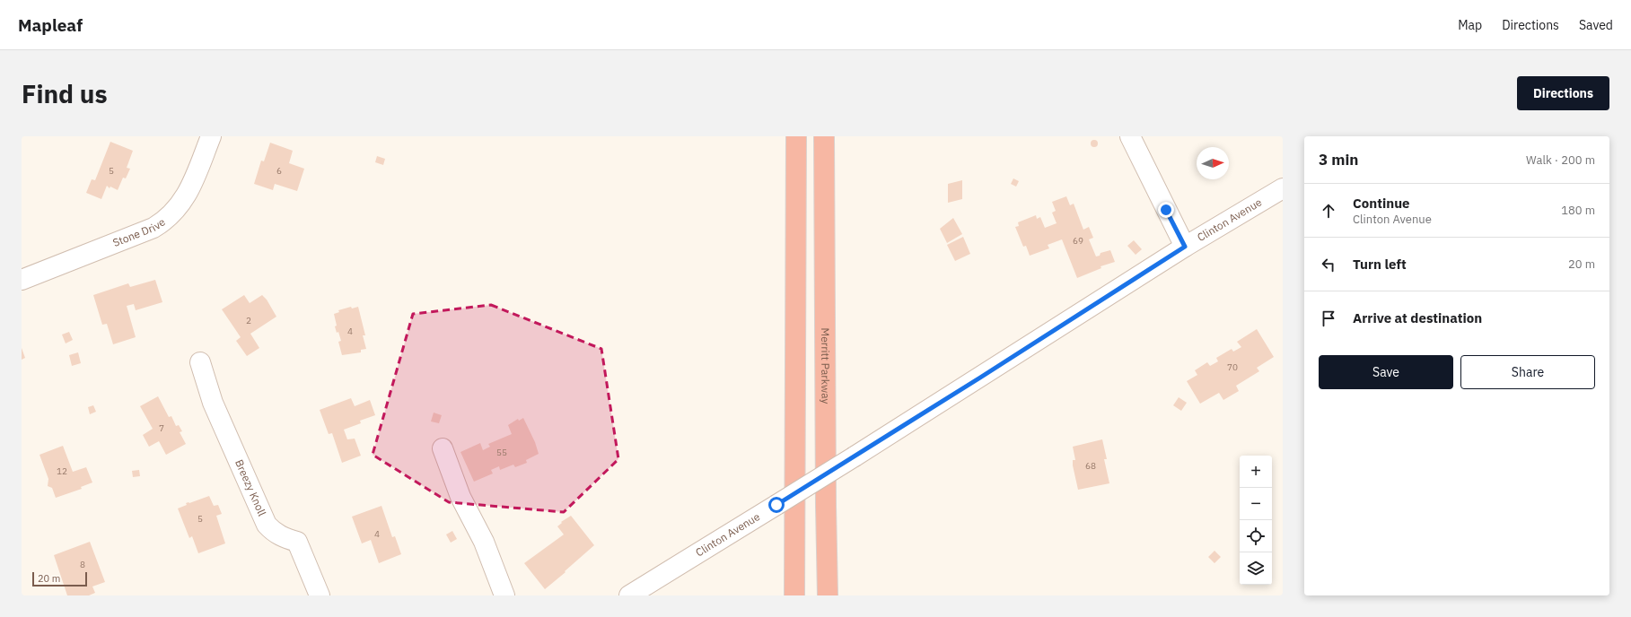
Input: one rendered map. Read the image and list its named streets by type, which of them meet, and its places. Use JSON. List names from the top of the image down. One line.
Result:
{"streets":{"highway":["Merritt Parkway"],"street":["Clinton Avenue","Stone Drive","Breezy Knoll"]},"house_numbers":["5","6","69","2","4","70","7","55","68","12","5","4","8"],"scale_bar":"20 m","north":"right","page":{"header":"Mapleaf","nav":["Map","Directions","Saved"],"buttons":["Directions",["Save","Share"]],"title":"Find us","heading":["3 min","Walk · 200 m"],"list":[["Continue","Clinton Avenue","180 m"],["Turn left","20 m"],"Arrive at destination"],"map_buttons":["+","−"],"scale":"20 m"}}
